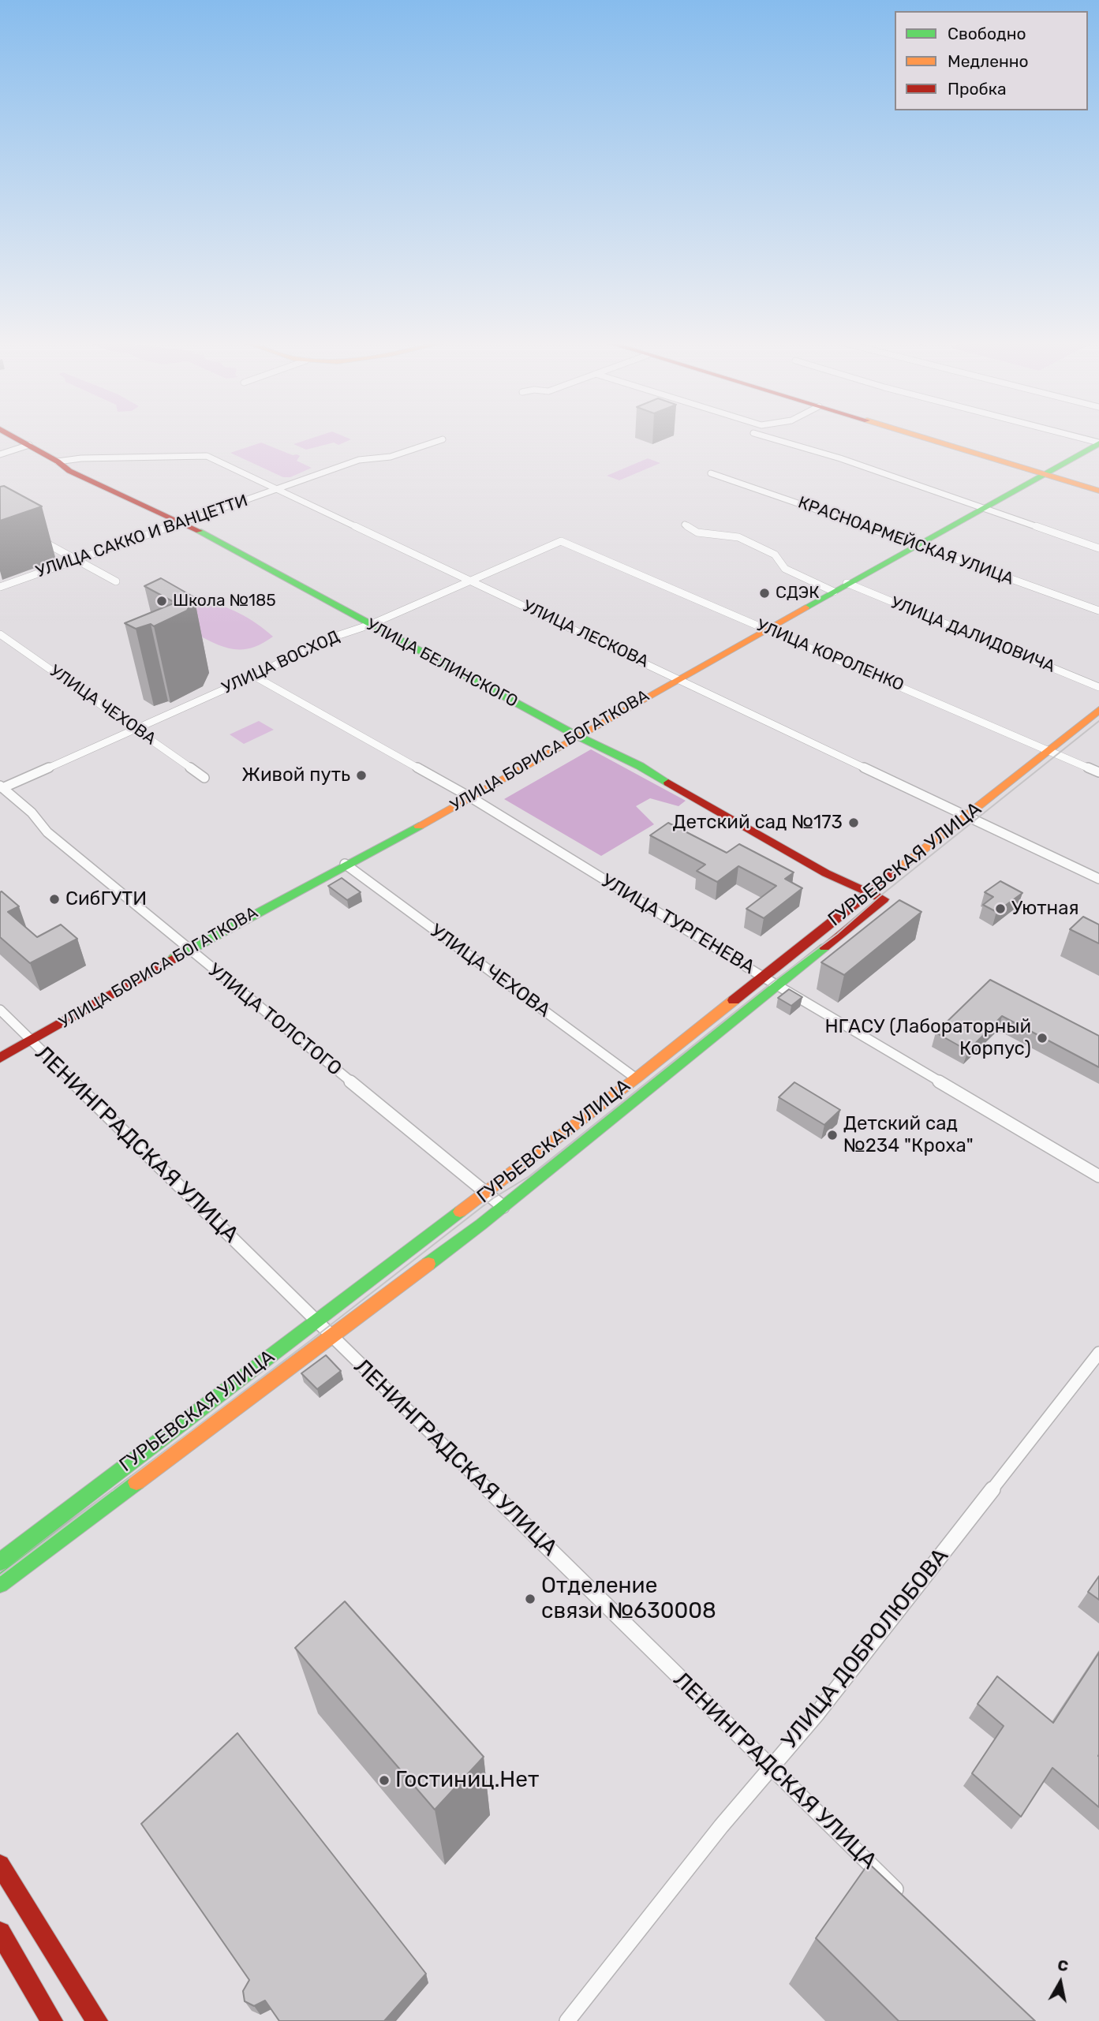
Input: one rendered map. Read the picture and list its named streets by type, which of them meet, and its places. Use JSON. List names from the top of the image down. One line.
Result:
{"streets":{"street":["УЛИЦА САККО И ВАНЦЕТТИ","КРАСНОАРМЕЙСКАЯ УЛИЦА","УЛИЦА ЛЕСКОВА","УЛИЦА ДАЛИДОВИЧА","УЛИЦА КОРОЛЕНКО","УЛИЦА ВОСХОД","УЛИЦА БЕЛИНСКОГО","УЛИЦА ЧЕХОВА","УЛИЦА БОРИСА БОГАТКОВА","ГУРЬЕВСКАЯ УЛИЦА","УЛИЦА ТУРГЕНЕВА","УЛИЦА ТОЛСТОГО","ЛЕНИНГРАДСКАЯ УЛИЦА","УЛИЦА ДОБРОЛЮБОВА"]},"crossings":[["УЛИЦА САККО И ВАНЦЕТТИ","УЛИЦА ЛЕСКОВА"],["УЛИЦА САККО И ВАНЦЕТТИ","УЛИЦА БЕЛИНСКОГО"],["КРАСНОАРМЕЙСКАЯ УЛИЦА","УЛИЦА БОРИСА БОГАТКОВА"],["УЛИЦА ЛЕСКОВА","УЛИЦА ВОСХОД"],["УЛИЦА ЛЕСКОВА","УЛИЦА БЕЛИНСКОГО"],["УЛИЦА ЛЕСКОВА","УЛИЦА БОРИСА БОГАТКОВА"],["УЛИЦА ЛЕСКОВА","ГУРЬЕВСКАЯ УЛИЦА"],["УЛИЦА ДАЛИДОВИЧА","УЛИЦА БОРИСА БОГАТКОВА"],["УЛИЦА КОРОЛЕНКО","УЛИЦА ВОСХОД"],["УЛИЦА КОРОЛЕНКО","УЛИЦА БОРИСА БОГАТКОВА"],["УЛИЦА КОРОЛЕНКО","ГУРЬЕВСКАЯ УЛИЦА"],["УЛИЦА ВОСХОД","УЛИЦА БЕЛИНСКОГО"],["УЛИЦА ВОСХОД","УЛИЦА ЧЕХОВА"],["УЛИЦА ВОСХОД","УЛИЦА ТУРГЕНЕВА"],["УЛИЦА ВОСХОД","УЛИЦА ТОЛСТОГО"],["УЛИЦА БЕЛИНСКОГО","УЛИЦА БОРИСА БОГАТКОВА"],["УЛИЦА БЕЛИНСКОГО","ГУРЬЕВСКАЯ УЛИЦА"],["УЛИЦА ЧЕХОВА","УЛИЦА БОРИСА БОГАТКОВА"],["УЛИЦА ЧЕХОВА","ГУРЬЕВСКАЯ УЛИЦА"],["УЛИЦА БОРИСА БОГАТКОВА","УЛИЦА ТУРГЕНЕВА"],["УЛИЦА БОРИСА БОГАТКОВА","УЛИЦА ТОЛСТОГО"],["УЛИЦА БОРИСА БОГАТКОВА","ЛЕНИНГРАДСКАЯ УЛИЦА"],["ГУРЬЕВСКАЯ УЛИЦА","УЛИЦА ТУРГЕНЕВА"],["ГУРЬЕВСКАЯ УЛИЦА","УЛИЦА ТОЛСТОГО"],["ГУРЬЕВСКАЯ УЛИЦА","ЛЕНИНГРАДСКАЯ УЛИЦА"],["ЛЕНИНГРАДСКАЯ УЛИЦА","УЛИЦА ДОБРОЛЮБОВА"]],"places":["СДЭК","Школа №185","Живой путь","Детский сад №173","СибГУТИ","Уютная","НГАСУ (Лабораторный Корпус)","Детский сад №234 \"Кроха\"","Отделение связи №630008","Гостиниц.Нет"],"legend":["Свободно","Медленно","Пробка"],"north":"top"}
